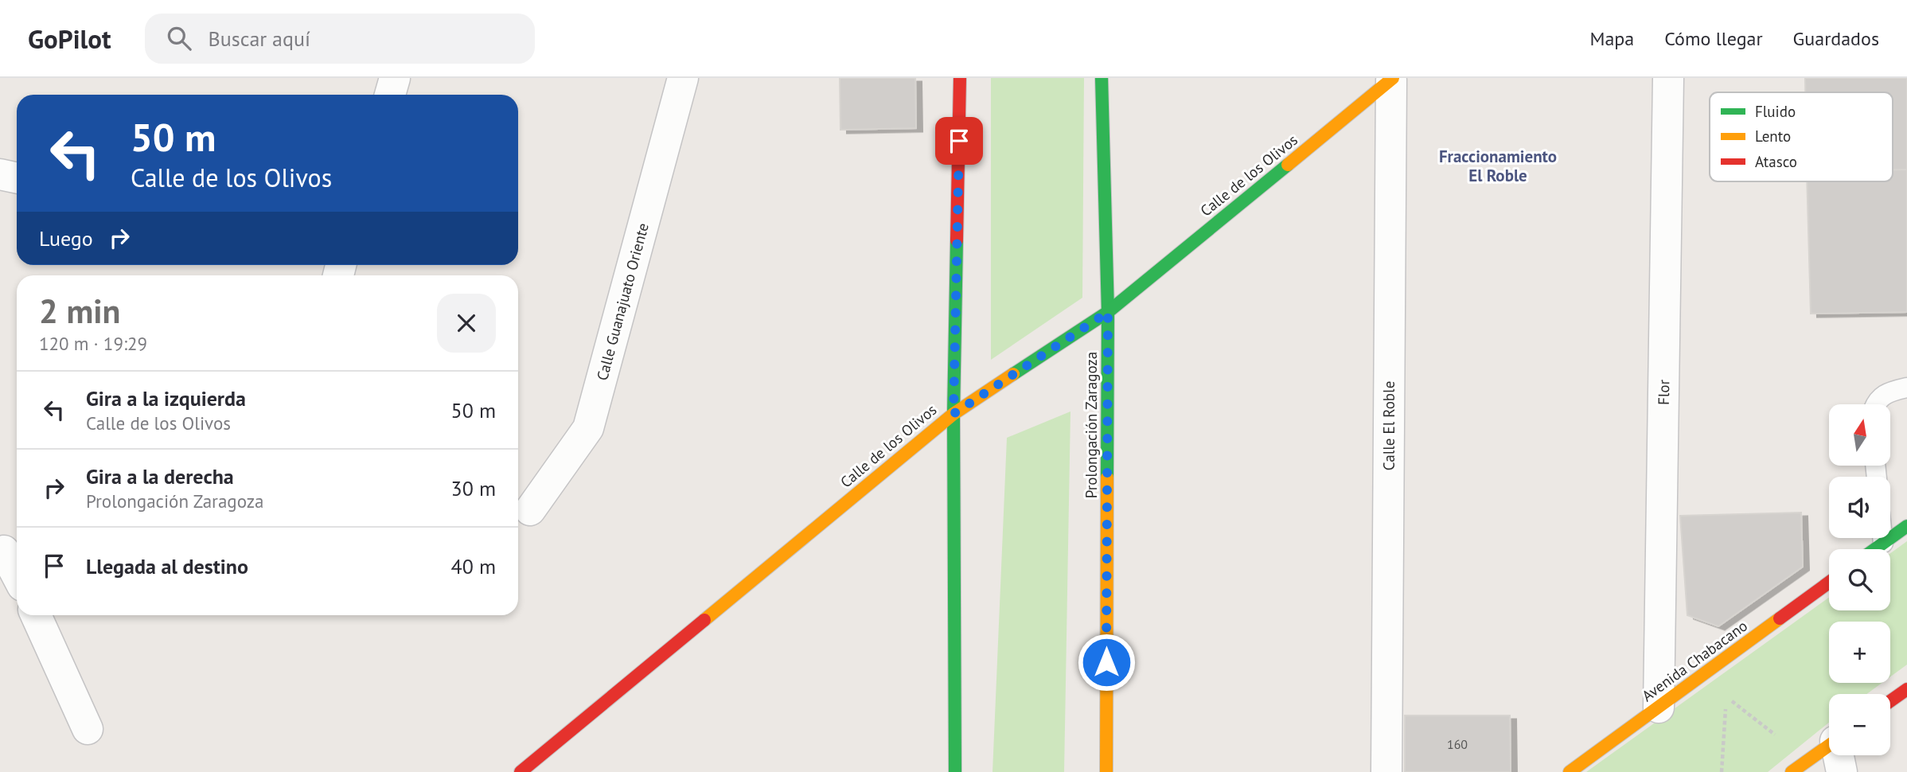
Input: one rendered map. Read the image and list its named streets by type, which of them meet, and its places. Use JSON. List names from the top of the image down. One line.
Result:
{"streets":{"street":["Calle de los Olivos","Calle Guanajuato Oriente","Flor","Prolongación Zaragoza","Calle El Roble","Avenida Chabacano"]},"crossings":[["Calle de los Olivos","Prolongación Zaragoza"],["Calle de los Olivos","Calle El Roble"],["Flor","Avenida Chabacano"]],"districts":["Fraccionamiento El Roble"],"house_numbers":["160"],"legend":["Fluido","Lento","Atasco"],"north":"top","page":{"header":"GoPilot","search":"Buscar aquí","nav":["Mapa","Cómo llegar","Guardados"],"turn":["50 m","Calle de los Olivos"],"then":"Luego","heading":["2 min","120 m · 19:29"],"list":[{"name":"Gira a la izquierda","note":"Calle de los Olivos","value":"50 m"},{"name":"Gira a la derecha","note":"Prolongación Zaragoza","value":"30 m"},{"name":"Llegada al destino","value":"40 m"}],"map_buttons":["+","−"]}}
